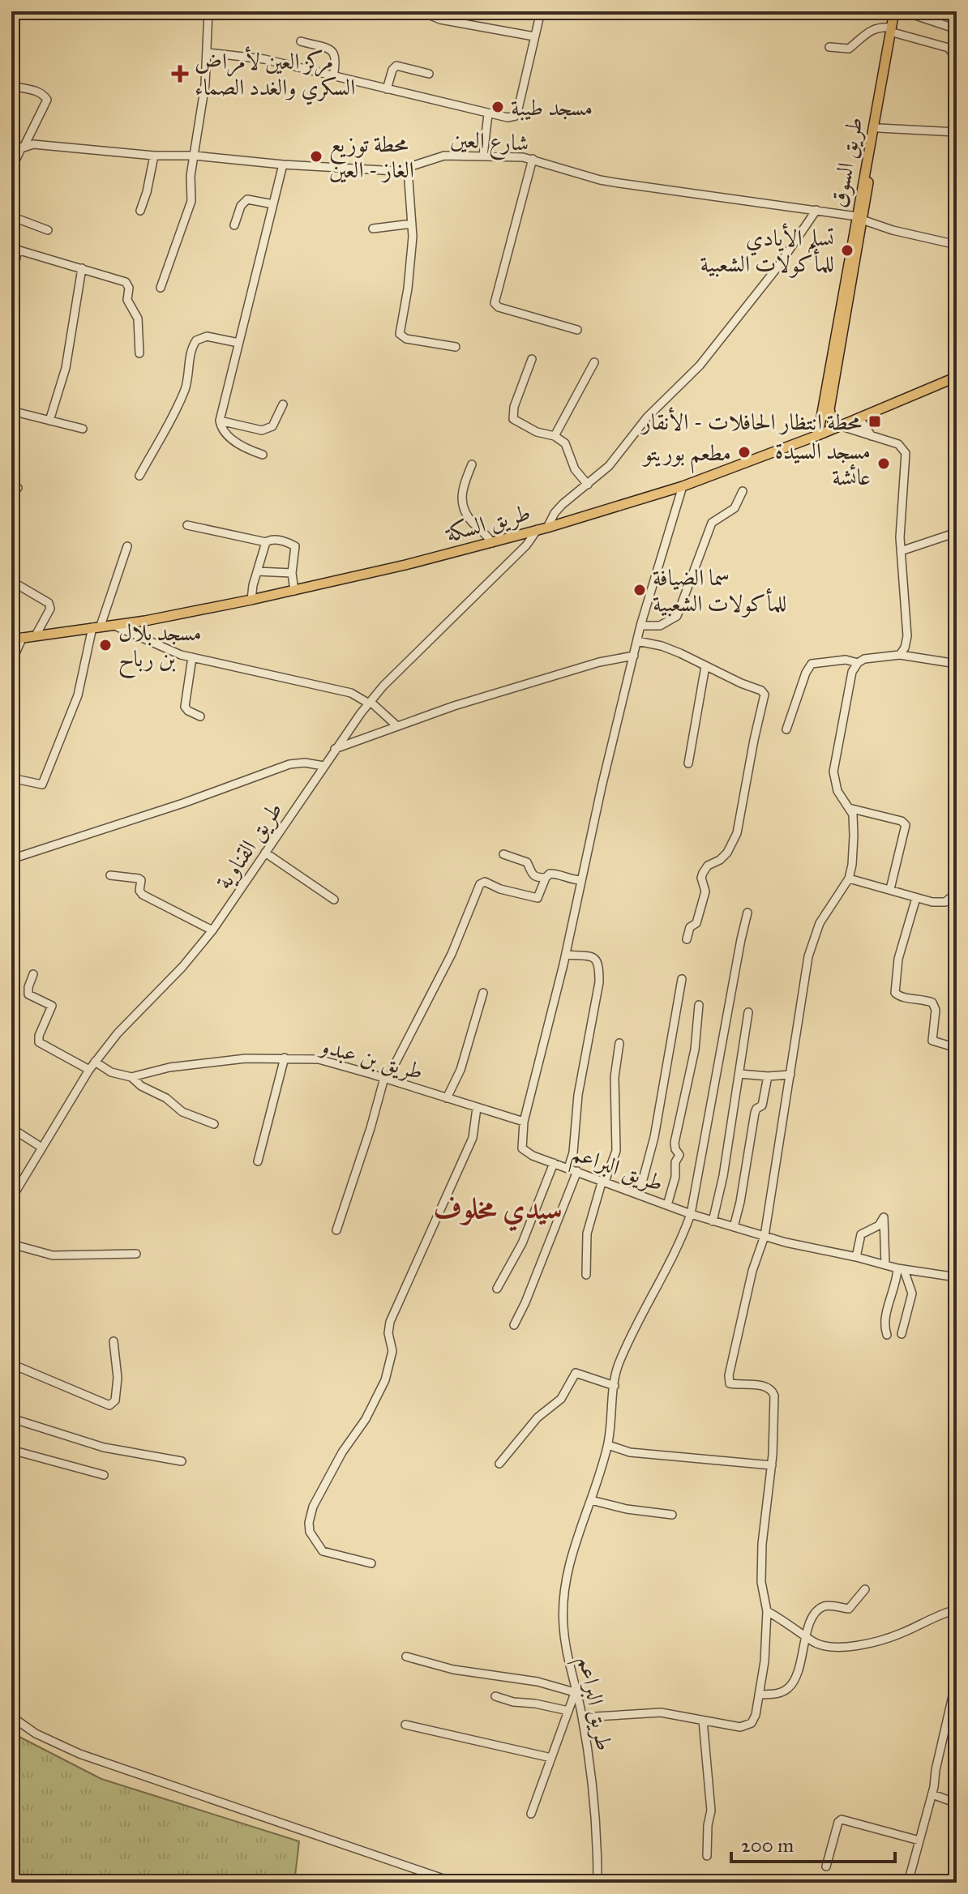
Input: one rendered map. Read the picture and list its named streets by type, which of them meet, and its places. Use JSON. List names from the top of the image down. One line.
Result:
{"streets":{"main road":["طريق السوق","طريق السكة"],"street":["شارع العين","طريق القناوية","طريق بن عبدو","طريق البراعم"]},"crossings":[["شارع العين","طريق السوق"],["شارع العين","طريق القناوية"],["طريق السوق","طريق السكة"],["طريق السكة","طريق القناوية"],["طريق السكة","طريق البراعم"],["طريق بن عبدو","طريق البراعم"]],"districts":["سيدي مخلوف"],"places":{"health":["مركز العين لأمراض السكري والغدد الصماء"],"other":["مسجد طيبة","محطة توزيع الغاز - العين","تسلم الأيادي للمأكولات الشعبية","مطعم بوريتو","مسجد السيدة عائشة","سما الضيافة للمأكولات الشعبية","مسجد بلال بن رباح"],"transit":["محطة انتظار الحافلات - الأنقار"]},"scale_bar":"200 m"}
